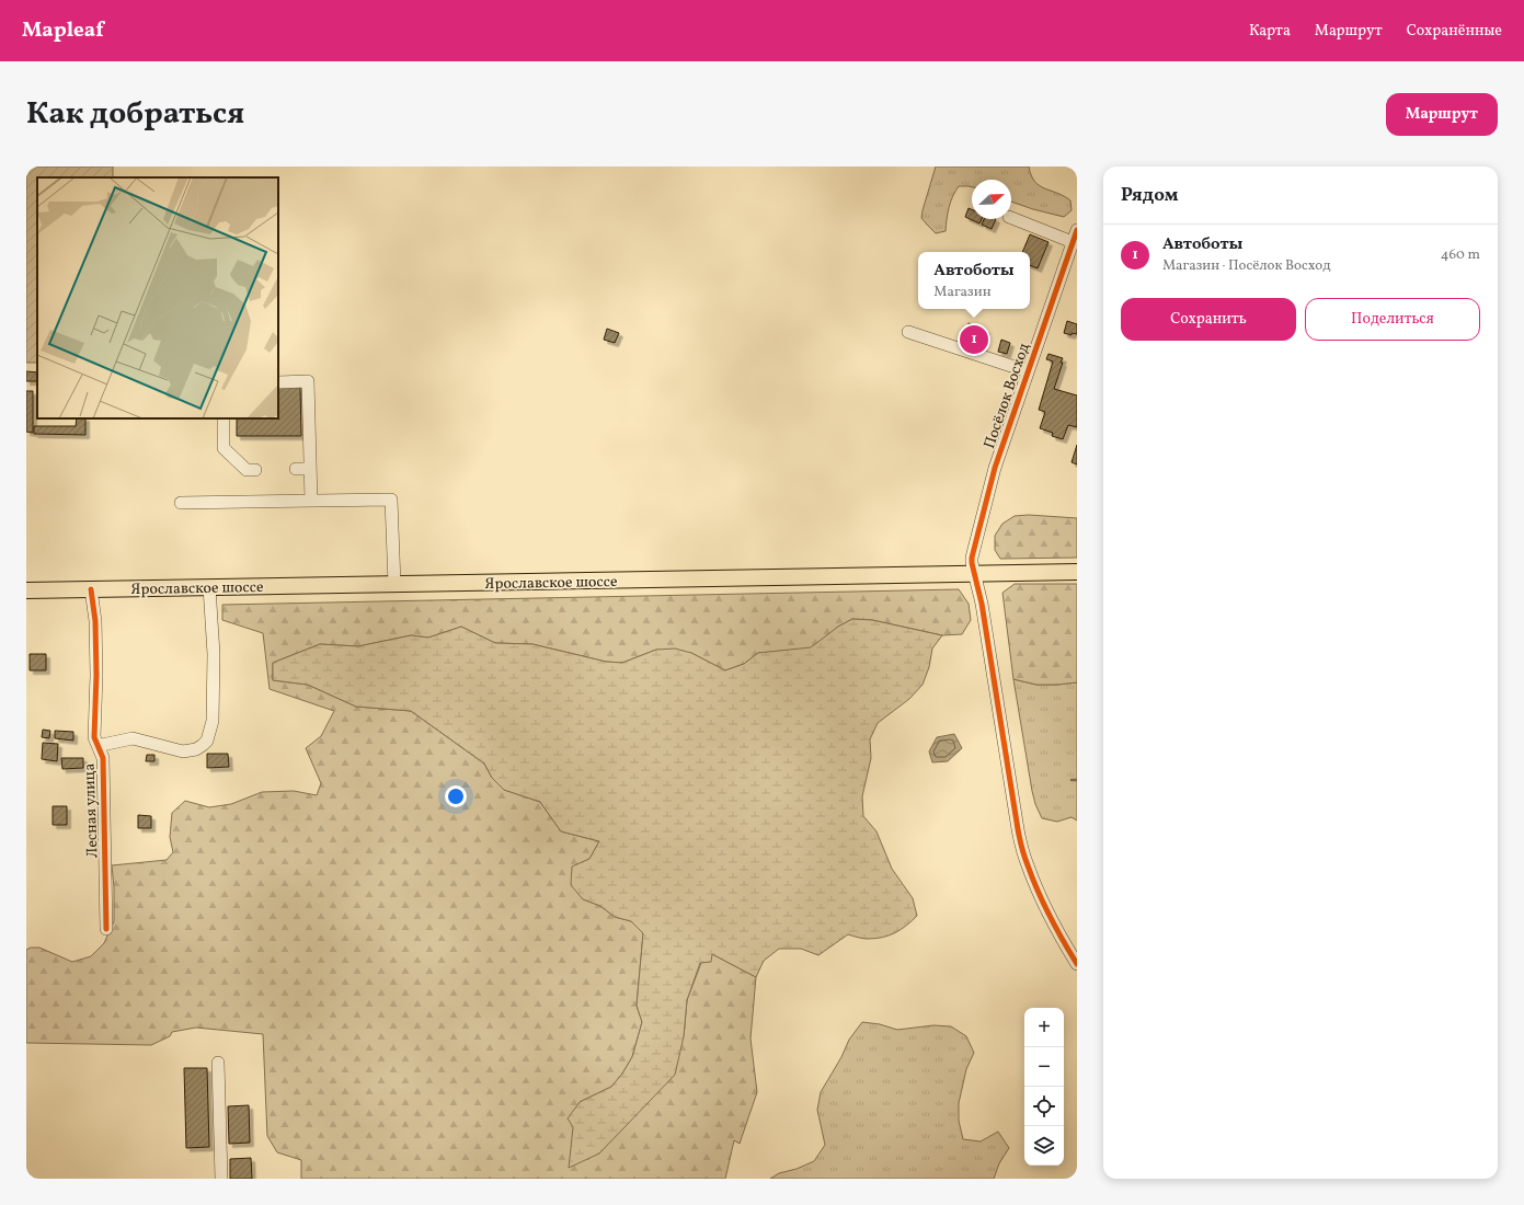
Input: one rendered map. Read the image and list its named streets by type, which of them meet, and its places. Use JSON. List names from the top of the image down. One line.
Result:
{"streets":{"main road":["Ярославское шоссе"],"street":["Посёлок Восход","Лесная улица"]},"crossings":[["Посёлок Восход","Ярославское шоссе"],["Ярославское шоссе","Лесная улица"]],"north":"top right","page":{"header":"Mapleaf","nav":["Карта","Маршрут","Сохранённые"],"title":"Как добраться","buttons":["Маршрут",["Сохранить","Поделиться"]],"heading":"Рядом","list":[{"mark":"1","name":"Автоботы","note":"Магазин · Посёлок Восход","value":"460 m"}],"popup":["Автоботы","Магазин"],"pins":"1","map_buttons":["+","−"]}}
